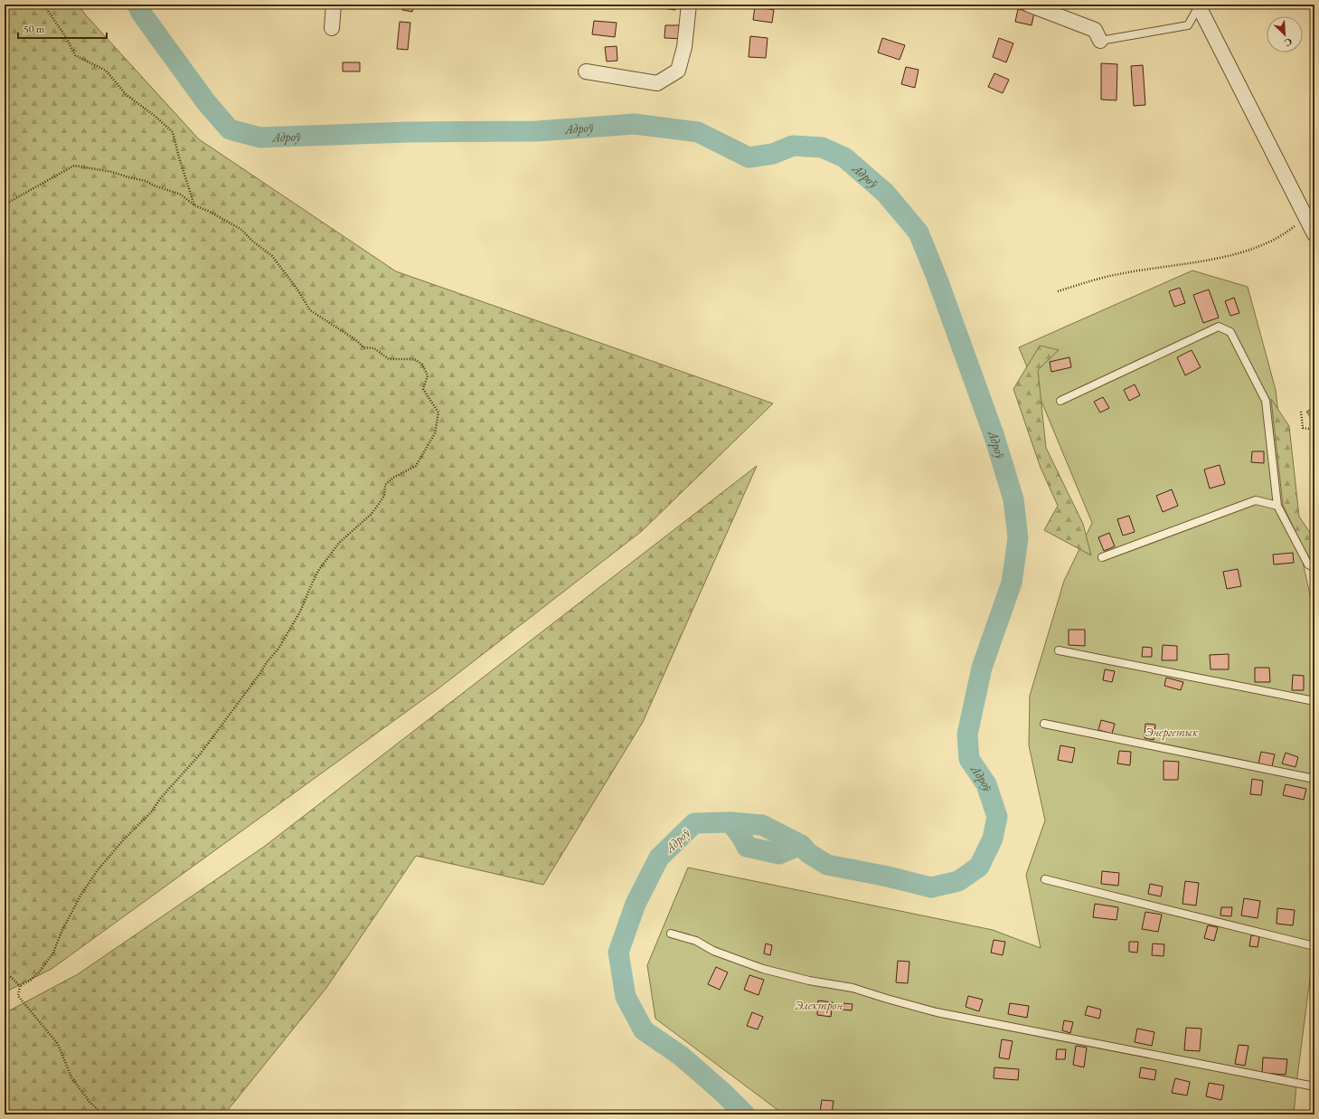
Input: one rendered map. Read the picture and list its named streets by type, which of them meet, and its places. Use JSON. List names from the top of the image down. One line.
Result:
{"water":["Адроў"],"parks":["Энергетык","Электрон"],"scale_bar":"50 m","north":"bottom right"}
